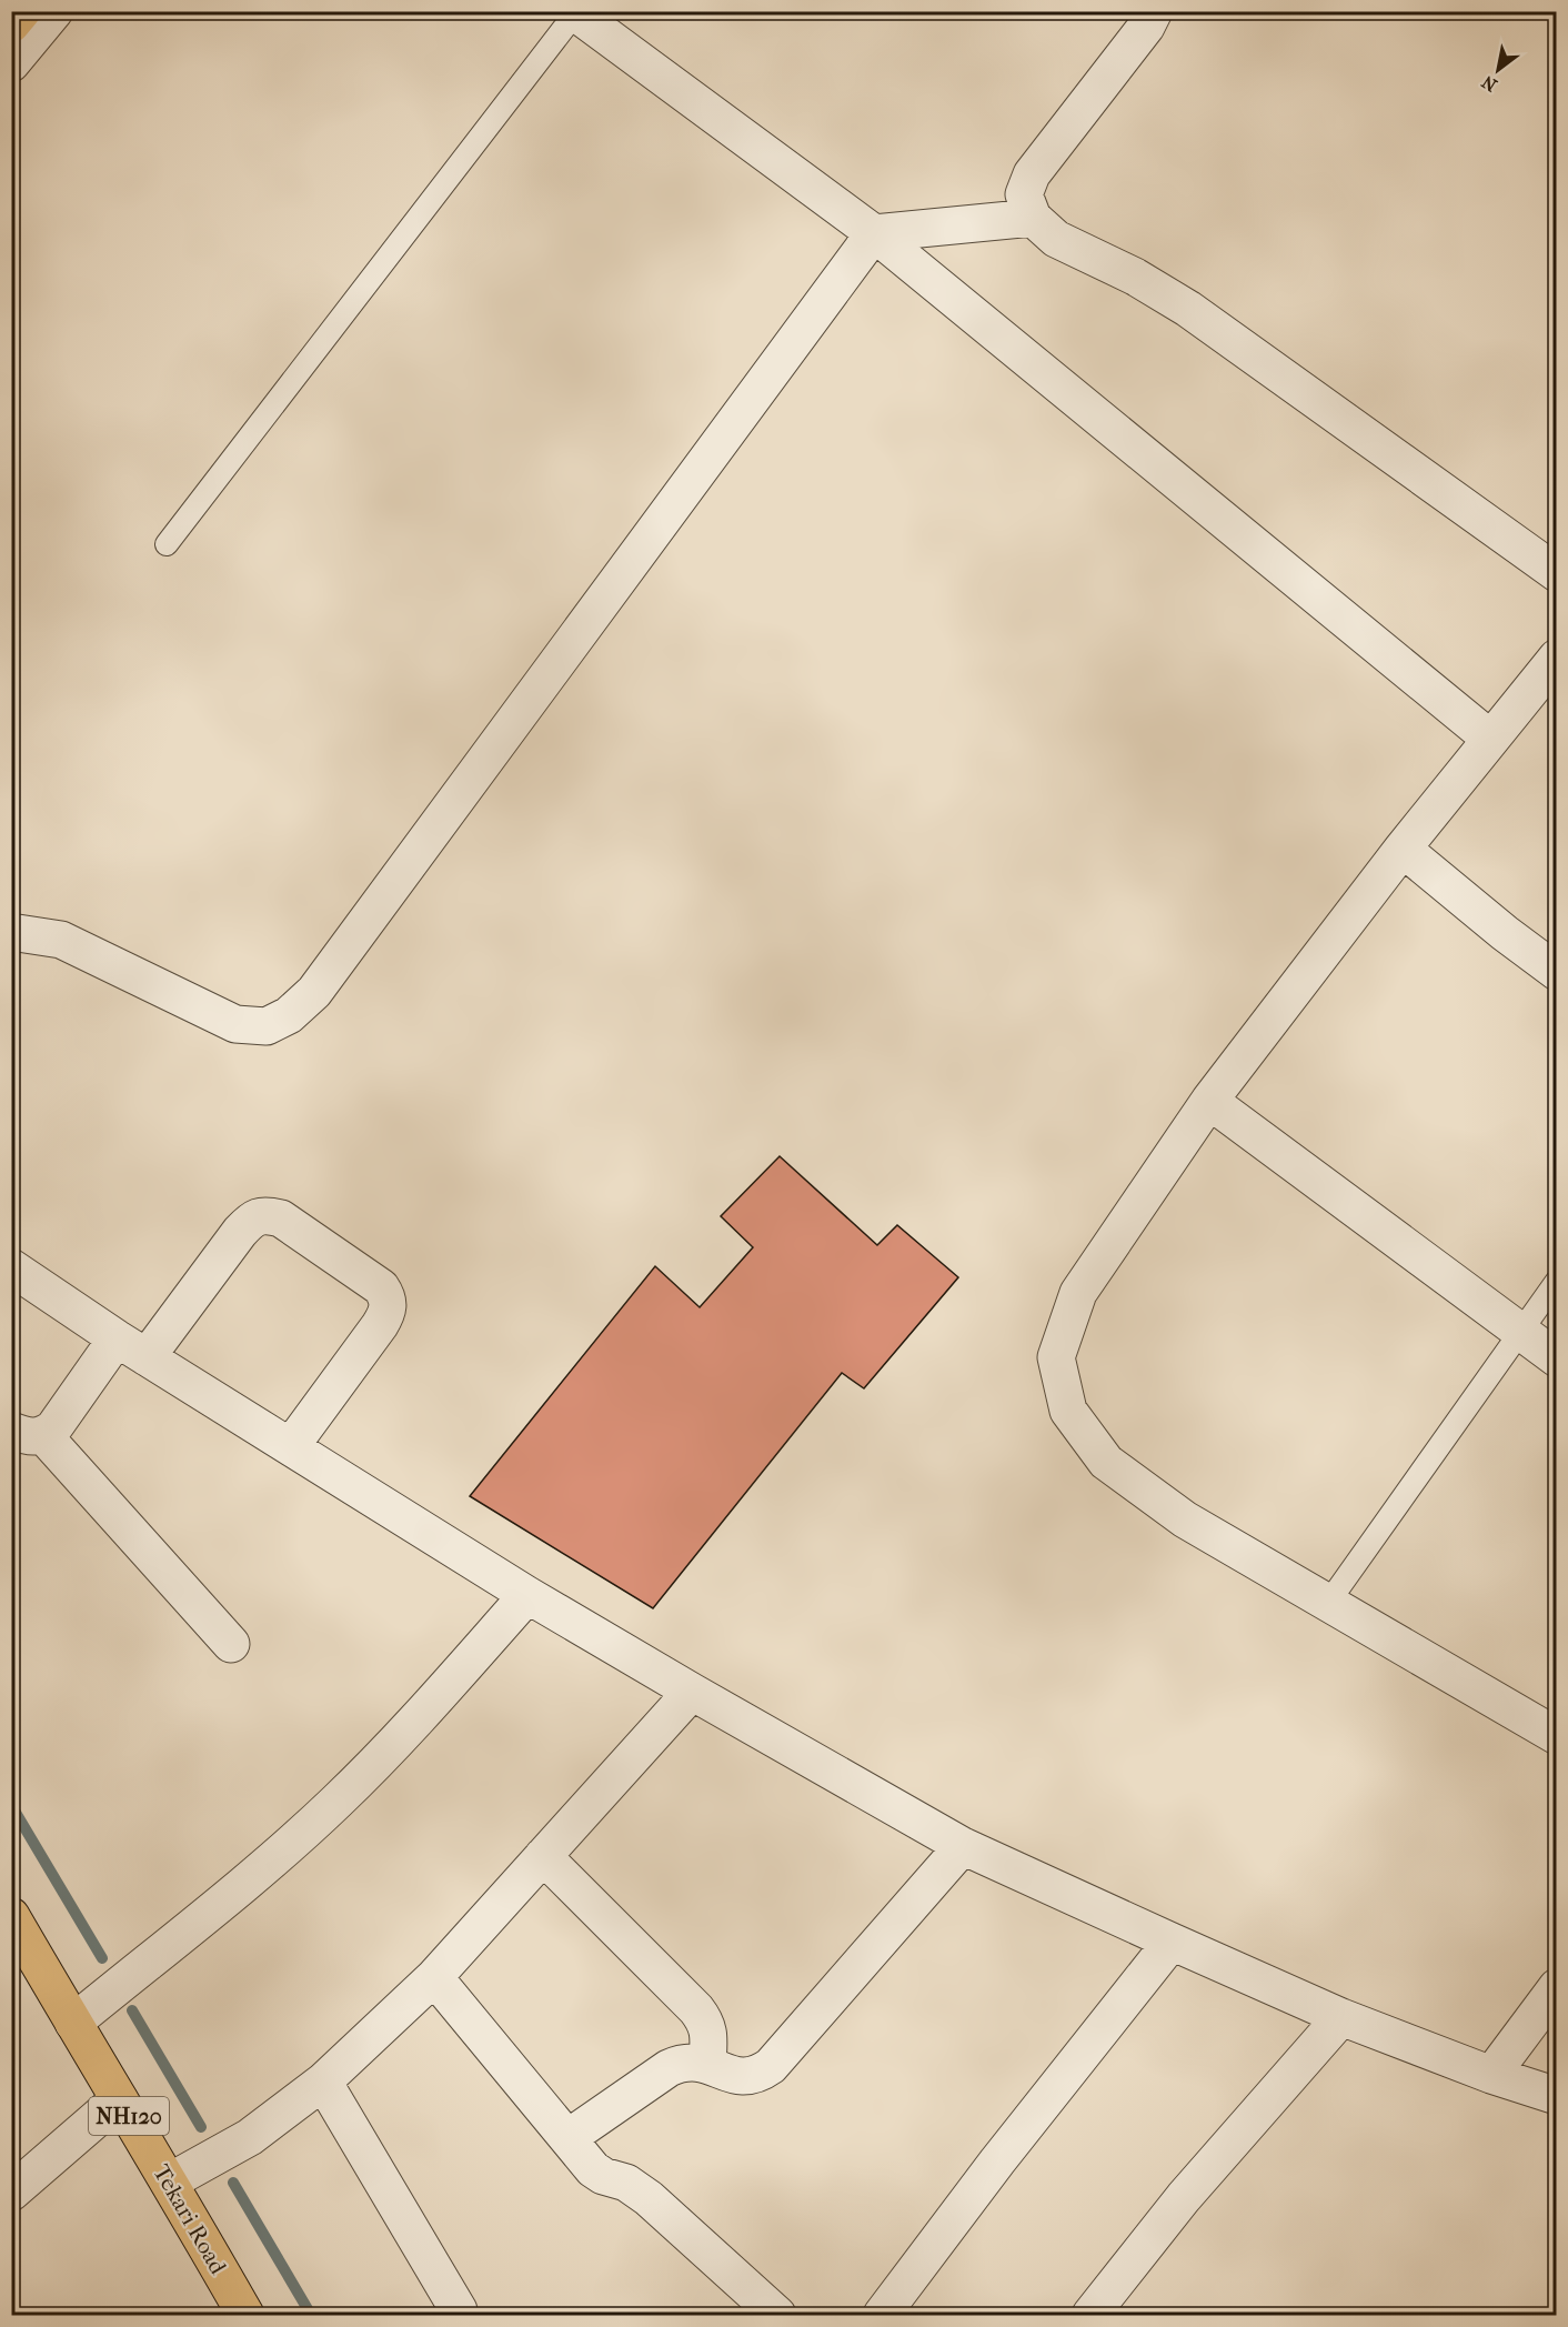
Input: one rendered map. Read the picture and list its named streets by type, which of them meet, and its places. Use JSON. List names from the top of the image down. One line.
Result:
{"streets":{"highway":["NH120","Tekari Road"]},"north":"bottom left"}
